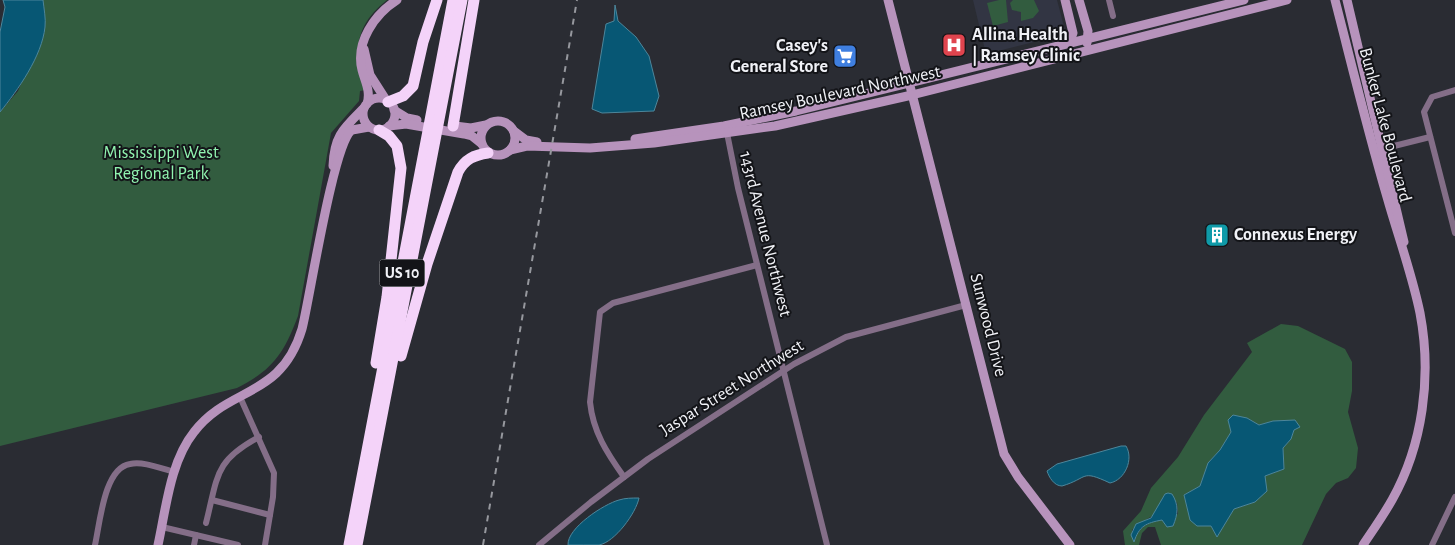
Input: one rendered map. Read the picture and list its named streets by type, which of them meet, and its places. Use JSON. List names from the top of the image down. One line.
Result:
{"streets":{"highway":["US 10"],"street":["Ramsey Boulevard Northwest","Bunker Lake Boulevard","143rd Avenue Northwest","Sunwood Drive","Jaspar Street Northwest"]},"crossings":[["Ramsey Boulevard Northwest","143rd Avenue Northwest"],["Ramsey Boulevard Northwest","Sunwood Drive"],["143rd Avenue Northwest","Jaspar Street Northwest"],["Sunwood Drive","Jaspar Street Northwest"]],"parks":["Mississippi West Regional Park"],"places":{"hospital":["Allina Health | Ramsey Clinic"],"supermarket":["Casey's General Store"],"building":["Connexus Energy"]}}
